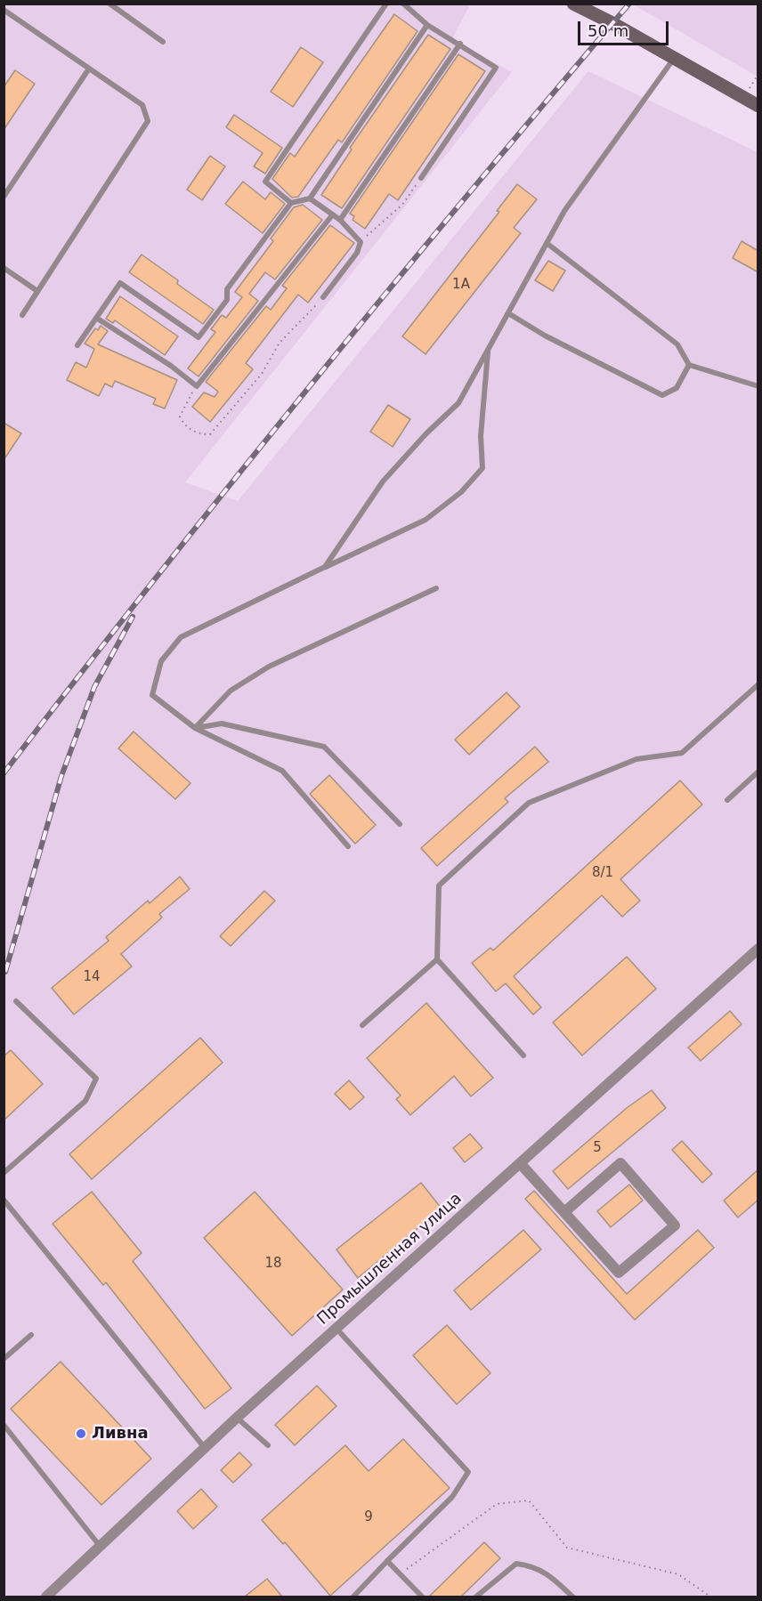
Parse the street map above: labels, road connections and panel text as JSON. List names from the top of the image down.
{
  "streets": {
    "street": ["Промышленная улица"]
  },
  "places": ["Ливна"],
  "house_numbers": [
    "1А",
    "8/1",
    "14",
    "5",
    "18",
    "9"
  ],
  "scale_bar": "50 m"
}
